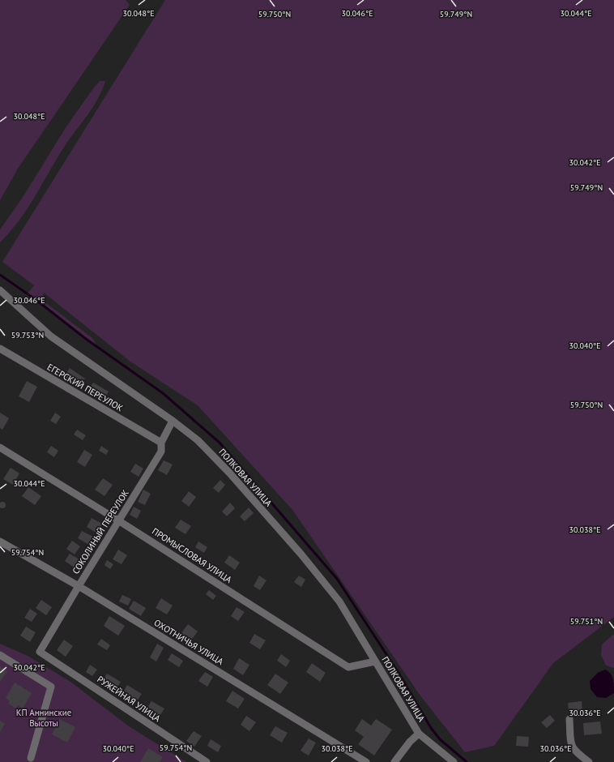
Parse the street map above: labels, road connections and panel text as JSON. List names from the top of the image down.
{
  "streets": {
    "street": [
      "ЕГЕРСКИЙ ПЕРЕУЛОК",
      "ПОЛКОВАЯ УЛИЦА",
      "СОКОЛИНЫЙ ПЕРЕУЛОК",
      "ПРОМЫСЛОВАЯ УЛИЦА",
      "ОХОТНИЧЬЯ УЛИЦА",
      "РУЖЕЙНАЯ УЛИЦА"
    ]
  },
  "crossings": [
    ["ЕГЕРСКИЙ ПЕРЕУЛОК", "СОКОЛИНЫЙ ПЕРЕУЛОК"],
    ["ПОЛКОВАЯ УЛИЦА", "СОКОЛИНЫЙ ПЕРЕУЛОК"],
    ["ПОЛКОВАЯ УЛИЦА", "ПРОМЫСЛОВАЯ УЛИЦА"],
    ["СОКОЛИНЫЙ ПЕРЕУЛОК", "ПРОМЫСЛОВАЯ УЛИЦА"],
    ["СОКОЛИНЫЙ ПЕРЕУЛОК", "ОХОТНИЧЬЯ УЛИЦА"],
    ["СОКОЛИНЫЙ ПЕРЕУЛОК", "РУЖЕЙНАЯ УЛИЦА"]
  ],
  "parks": ["КП Аннинские Высоты"],
  "coordinates": [
    "30.048°E",
    "30.046°E",
    "30.044°E",
    "59.750°N",
    "59.749°N",
    "30.042°E",
    "59.753°N",
    "30.040°E",
    "30.038°E",
    "59.754°N",
    "59.751°N",
    "30.036°E"
  ]
}
